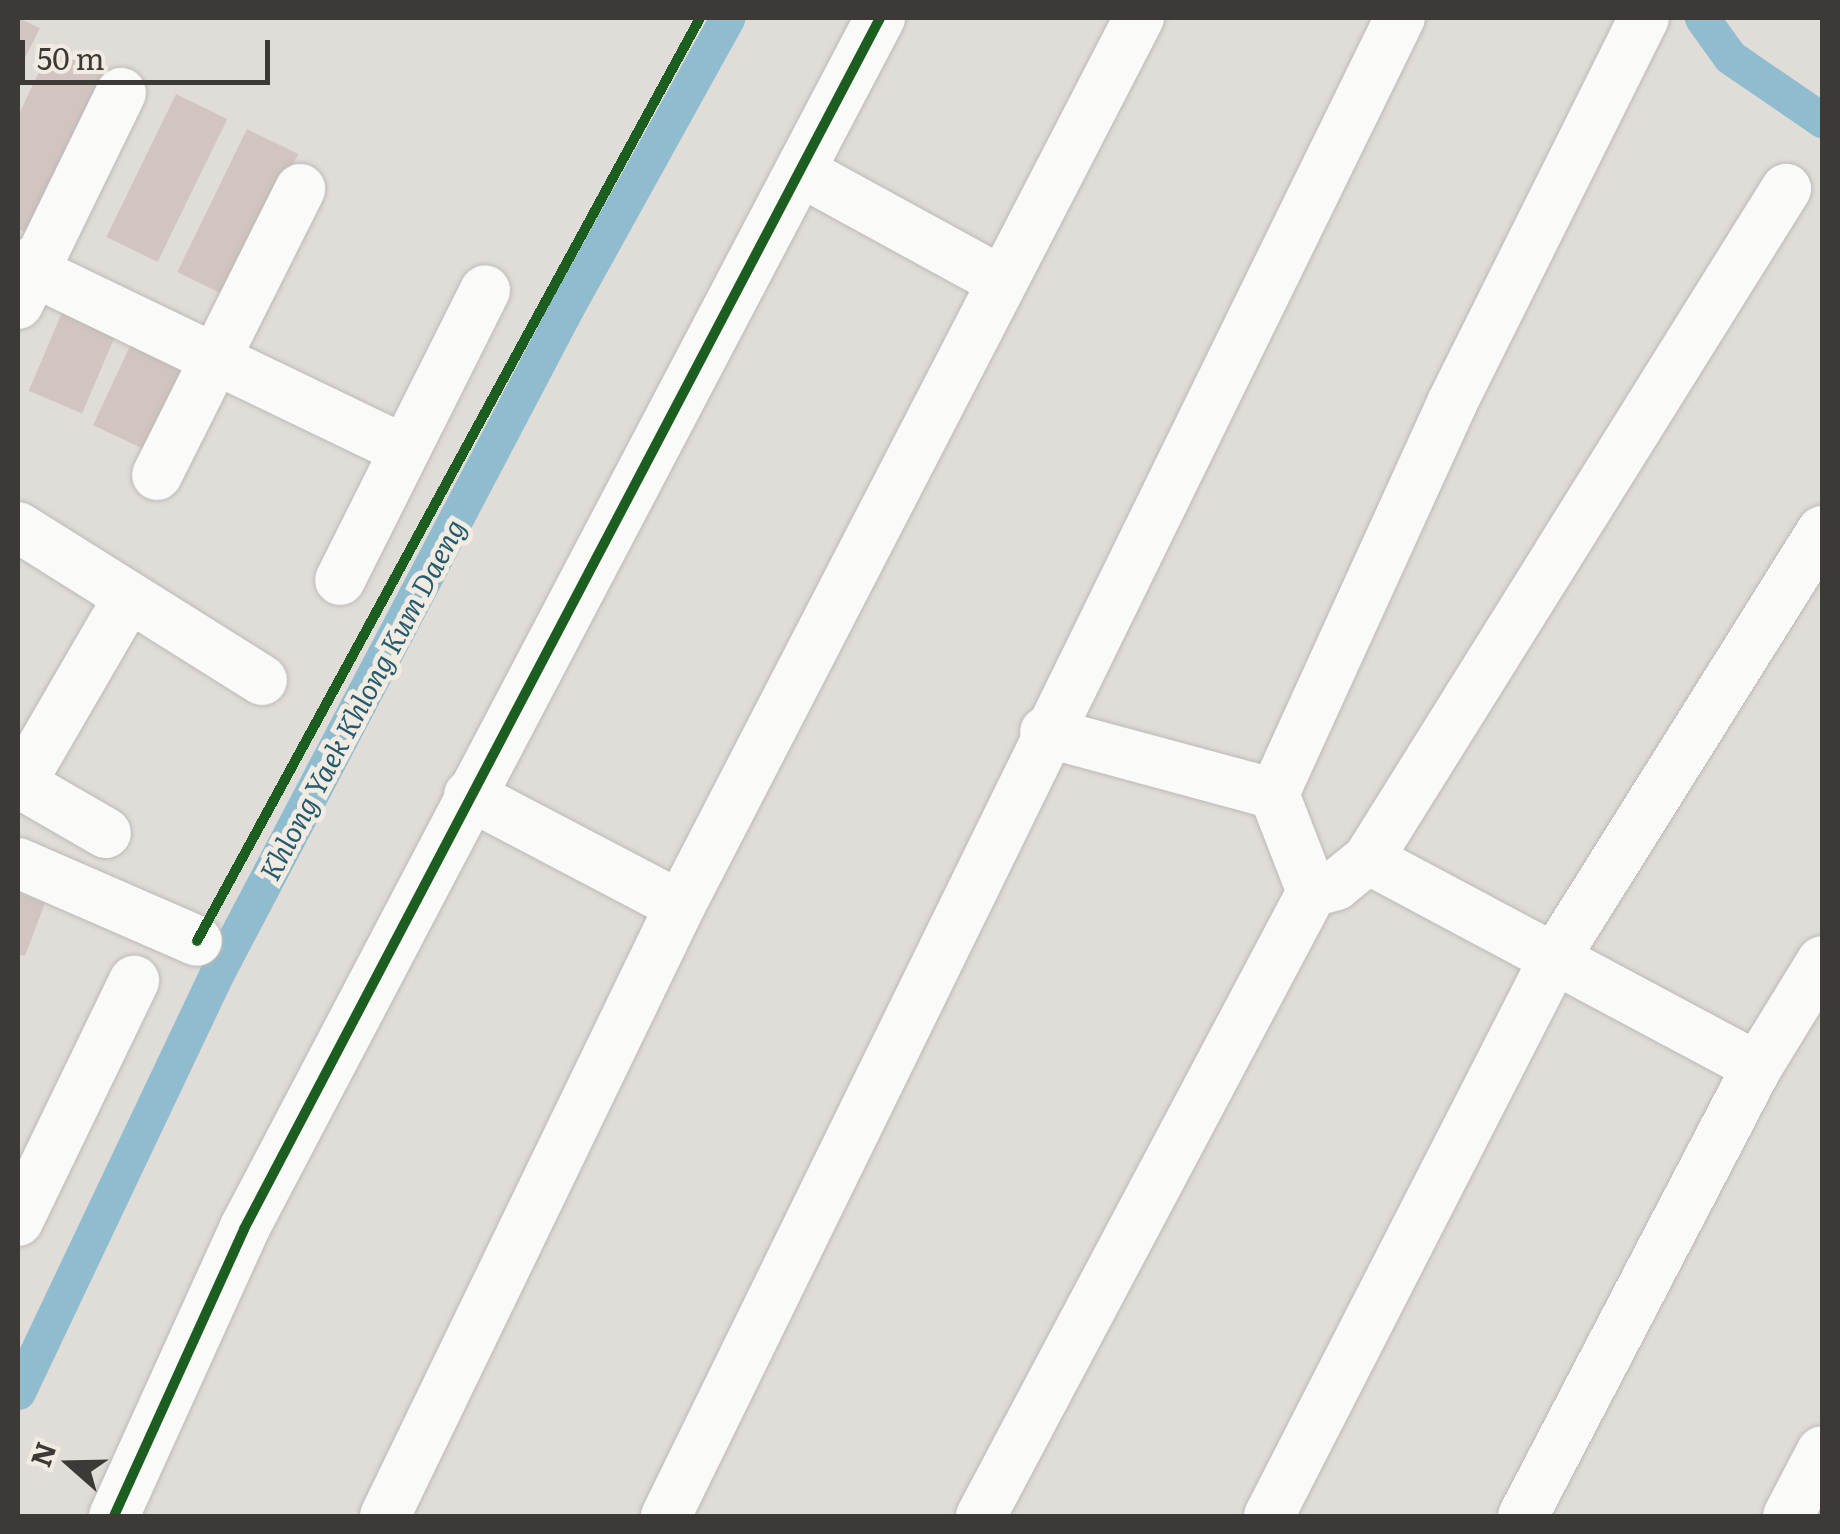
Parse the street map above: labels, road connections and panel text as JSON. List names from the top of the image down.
{
  "water": ["Khlong Yaek Khlong Kum Daeng"],
  "scale_bar": "50 m",
  "north": "left"
}
